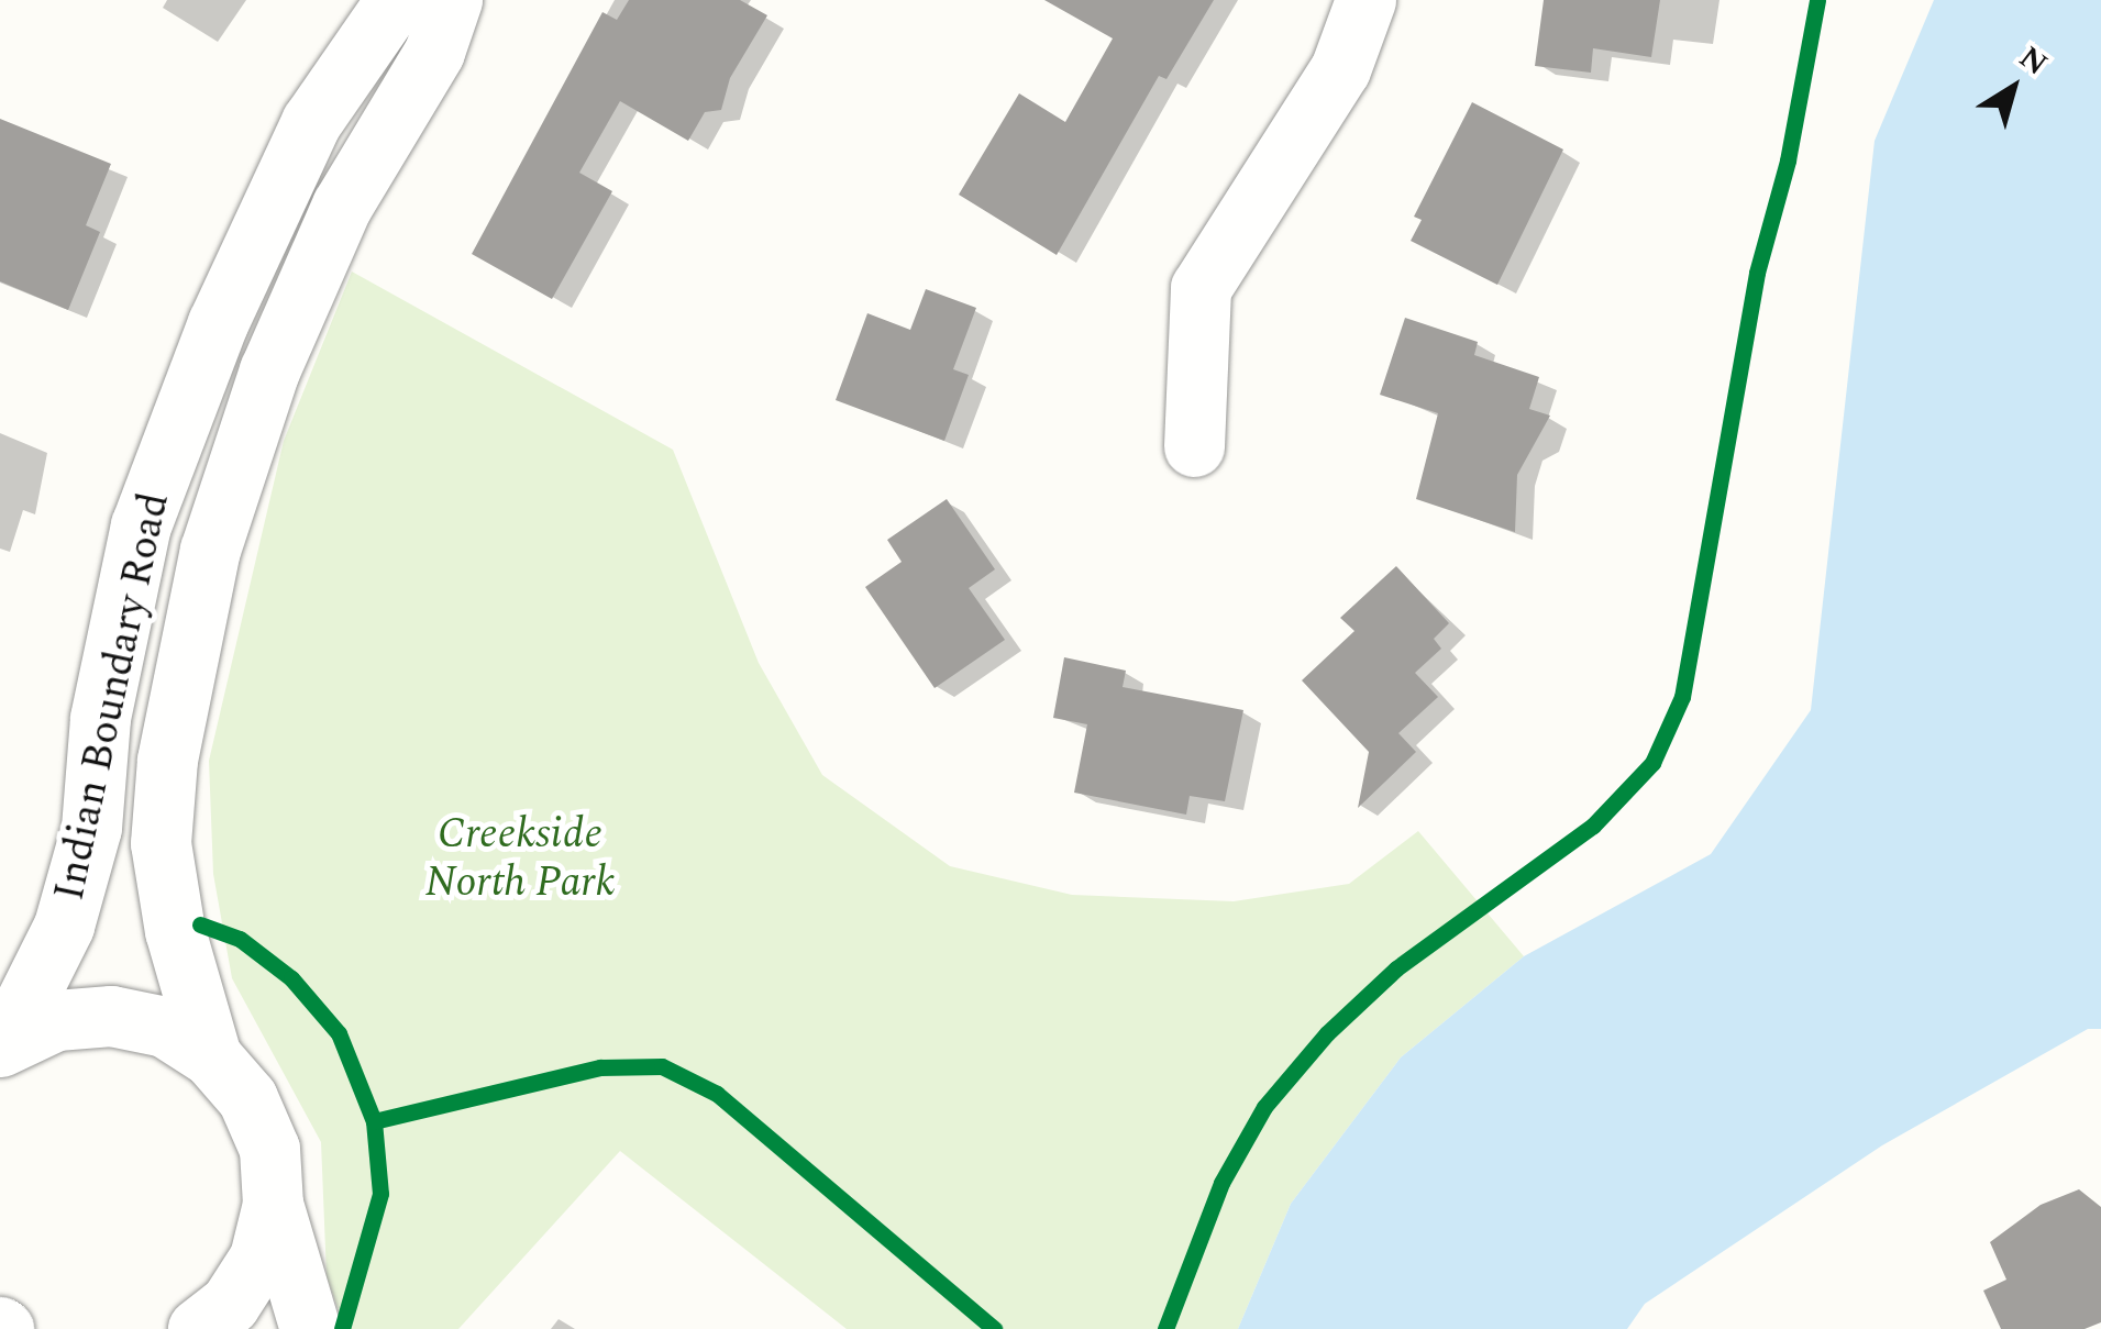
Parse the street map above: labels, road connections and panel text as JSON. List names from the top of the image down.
{
  "streets": {
    "street": ["Indian Boundary Road"]
  },
  "parks": ["Creekside North Park"],
  "north": "top right"
}
